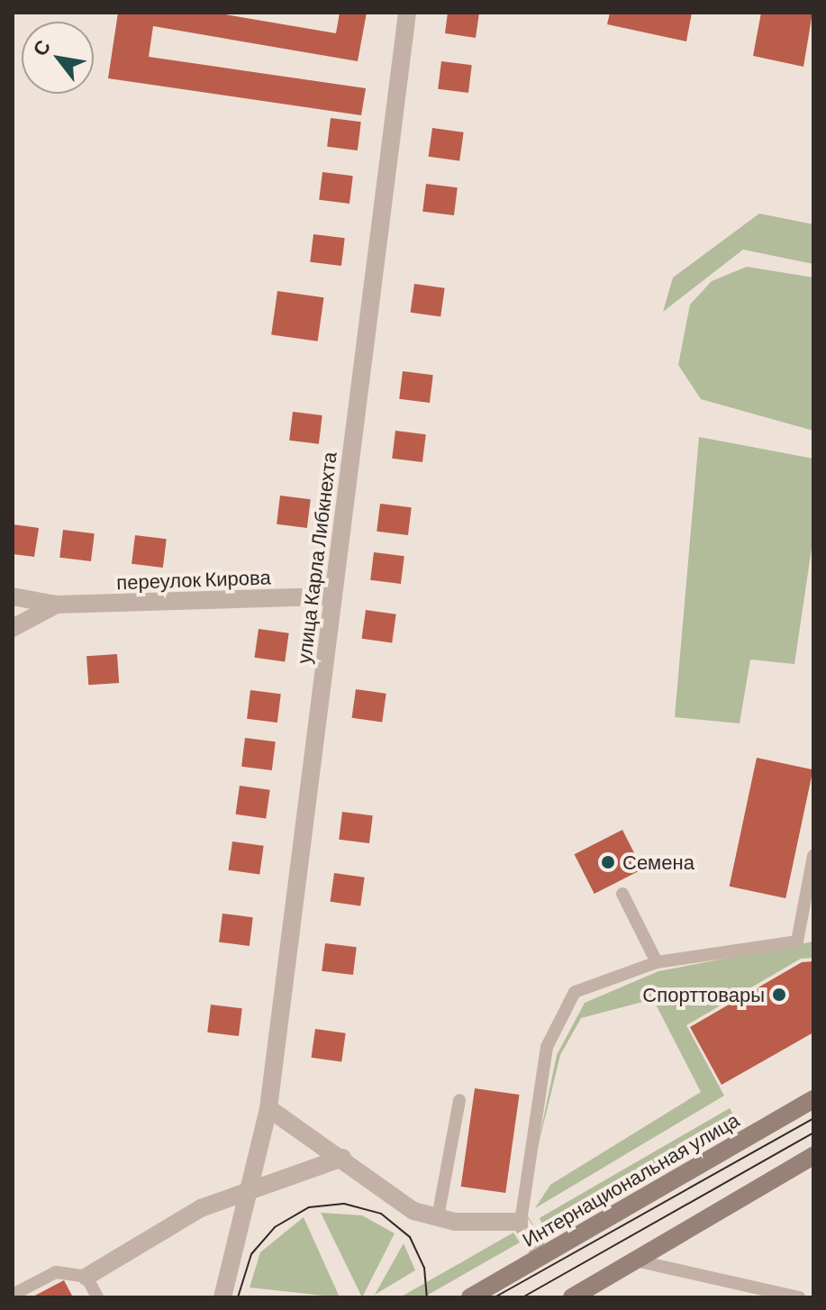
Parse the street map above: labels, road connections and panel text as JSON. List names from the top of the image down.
{
  "streets": {
    "main road": ["Интернациональная улица"],
    "street": ["улица Карла Либкнехта", "переулок Кирова"]
  },
  "crossings": [
    ["улица Карла Либкнехта", "переулок Кирова"]
  ],
  "places": ["Семена", "Спорттовары"],
  "north": "top left"
}
